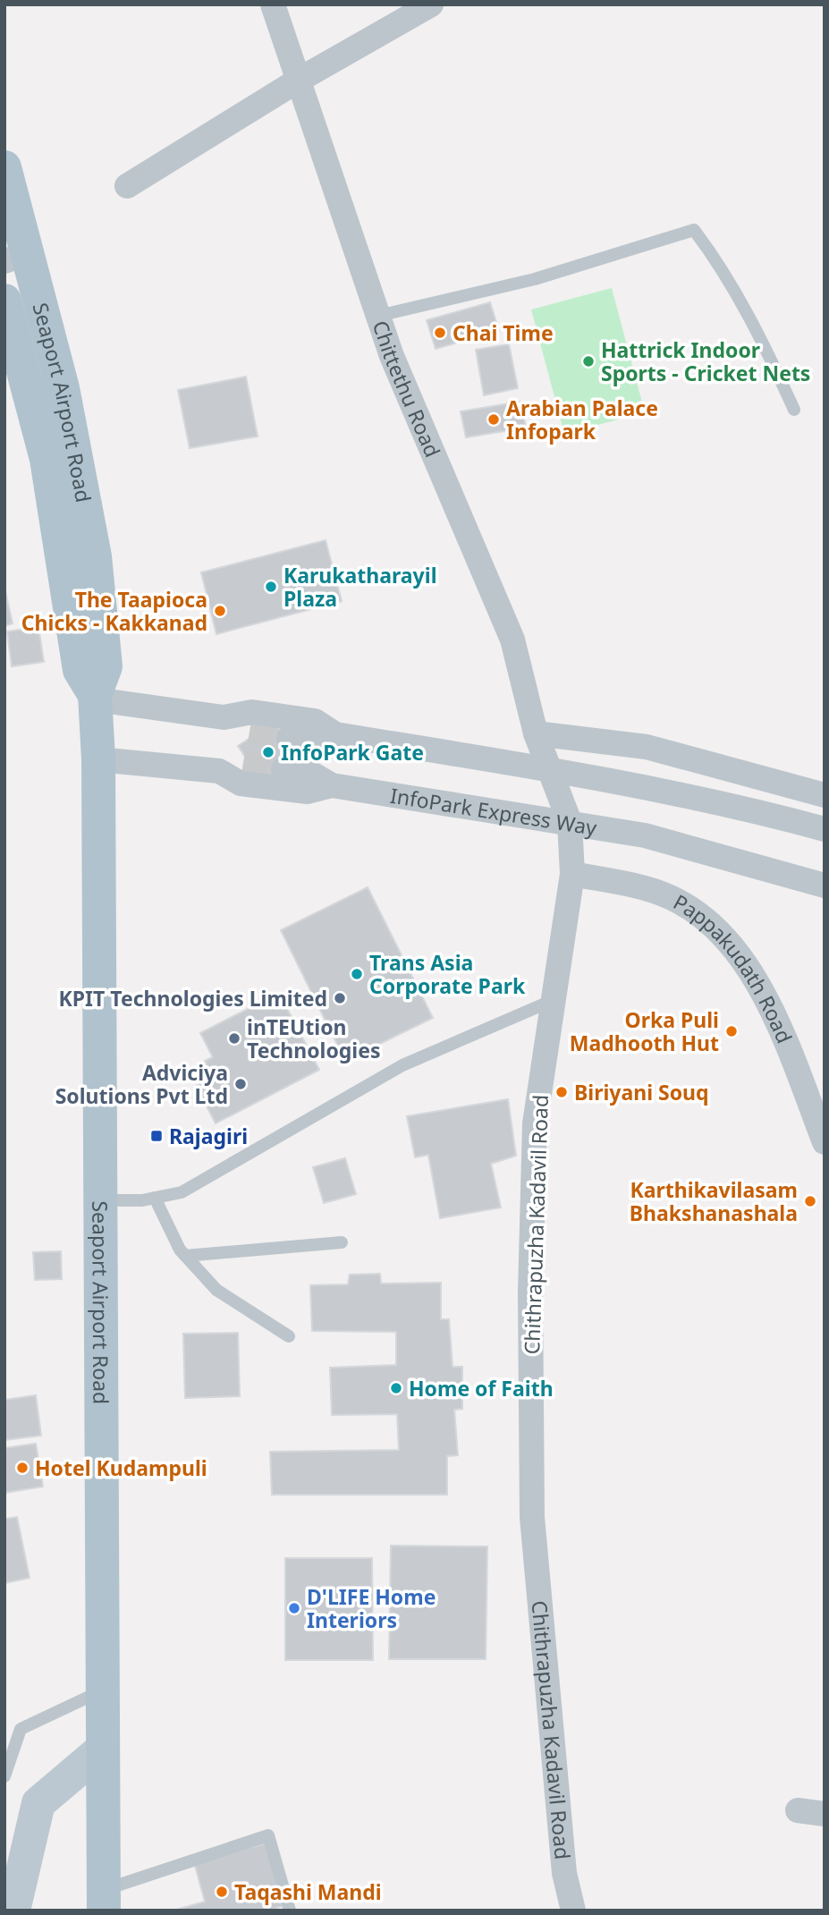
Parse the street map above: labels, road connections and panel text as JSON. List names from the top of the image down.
{
  "streets": {
    "main road": ["Seaport Airport Road"],
    "street": [
      "Chittethu Road",
      "InfoPark Express Way",
      "Pappakudath Road",
      "Chithrapuzha Kadavil Road"
    ]
  },
  "crossings": [
    ["Chittethu Road", "Chithrapuzha Kadavil Road"],
    ["Seaport Airport Road", "InfoPark Express Way"],
    ["InfoPark Express Way", "Chithrapuzha Kadavil Road"],
    ["Pappakudath Road", "Chithrapuzha Kadavil Road"]
  ],
  "places": {
    "other": [
      "Chai Time",
      "Hattrick Indoor Sports - Cricket Nets",
      "Arabian Palace Infopark",
      "Karukatharayil Plaza",
      "The Taapioca Chicks - Kakkanad",
      "InfoPark Gate",
      "Trans Asia Corporate Park",
      "KPIT Technologies Limited",
      "Orka Puli Madhooth Hut",
      "inTEUtion Technologies",
      "Adviciya Solutions Pvt Ltd",
      "Biriyani Souq",
      "Karthikavilasam Bhakshanashala",
      "Home of Faith",
      "Hotel Kudampuli",
      "D'LIFE Home Interiors",
      "Taqashi Mandi"
    ],
    "transit": ["Rajagiri"]
  }
}
